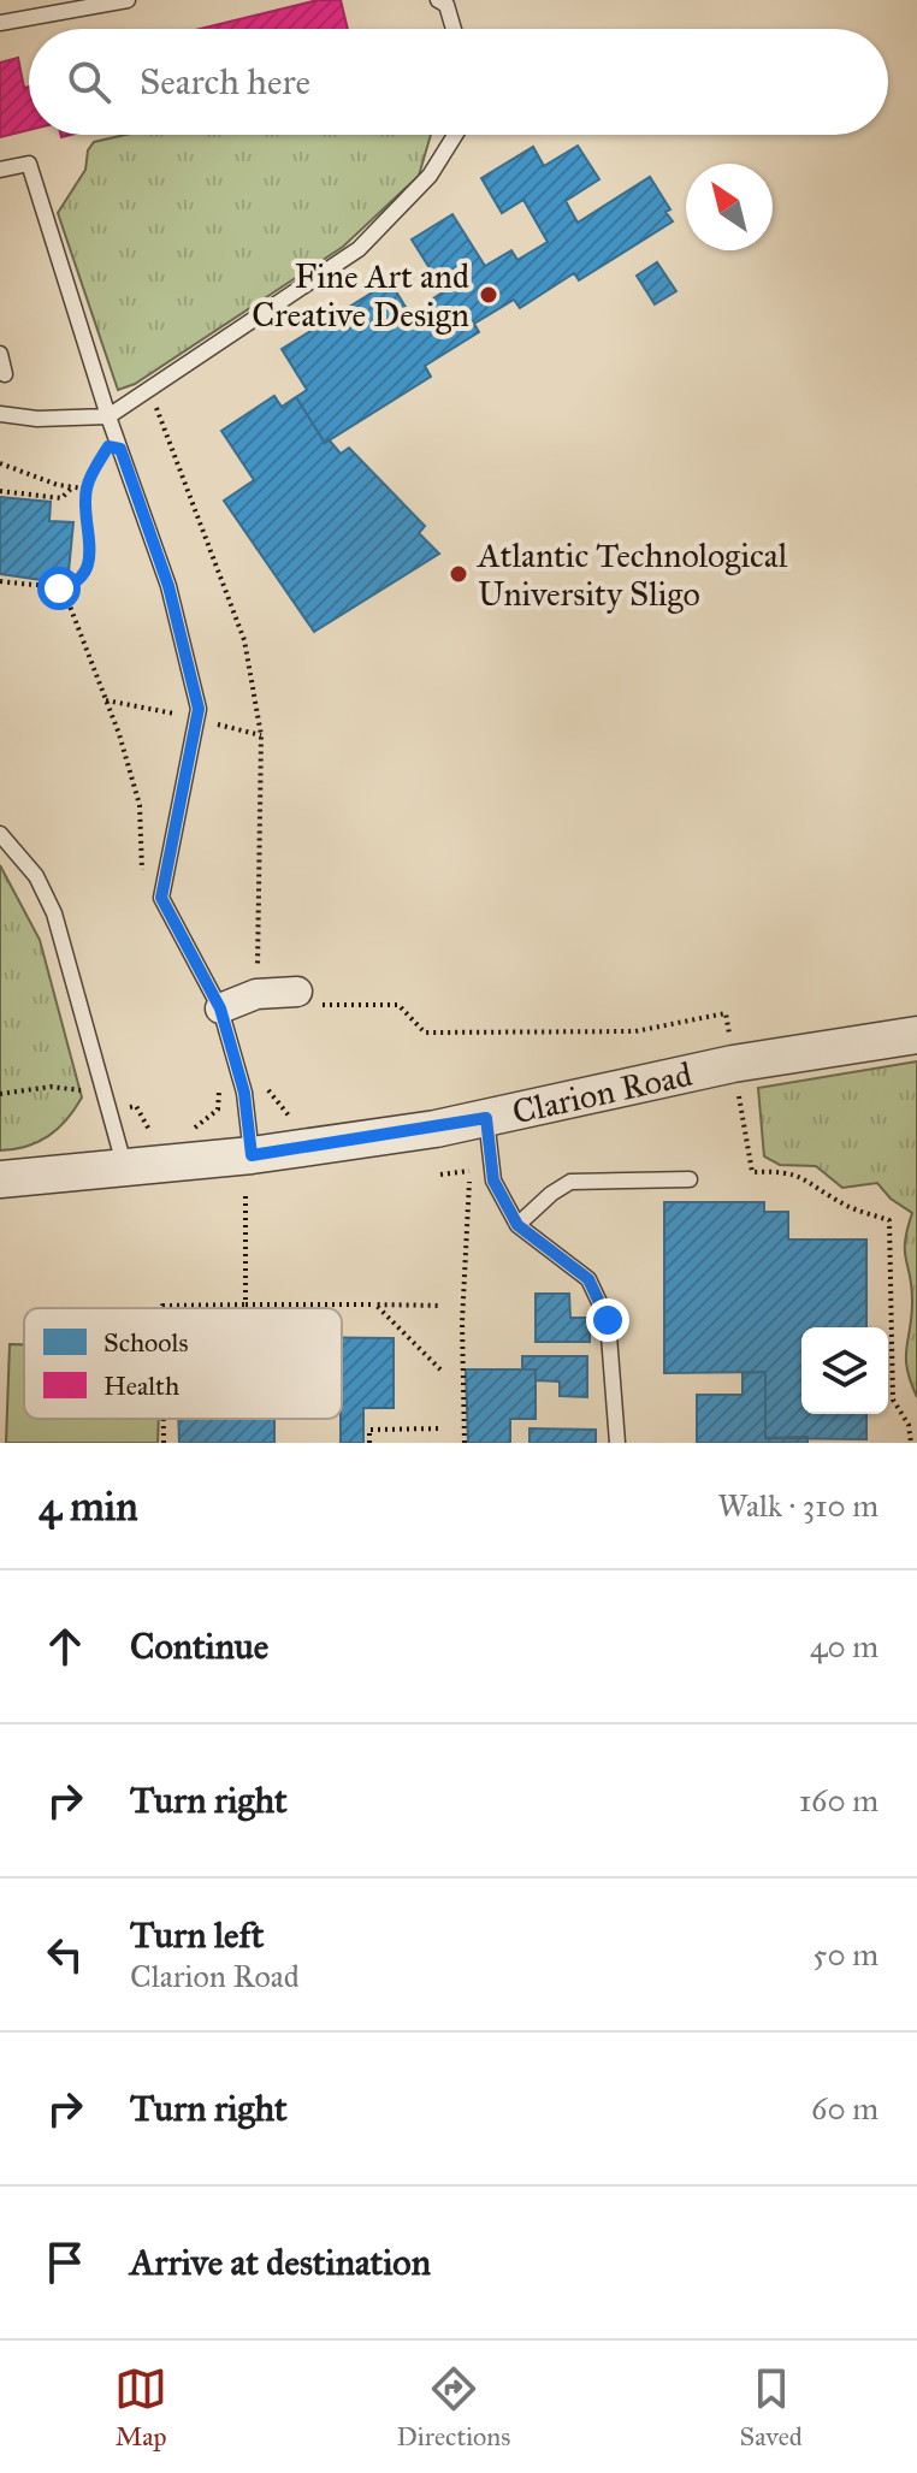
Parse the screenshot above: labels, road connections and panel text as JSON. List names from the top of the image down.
{
  "streets": {
    "street": ["Clarion Road"]
  },
  "places": ["Fine Art and Creative Design", "Atlantic Technological University Sligo"],
  "legend": ["Schools", "Health"],
  "north": "top left",
  "page": {
    "search": "Search here",
    "heading": ["4 min", "Walk · 310 m"],
    "list": [
      ["Continue", "40 m"],
      ["Turn right", "160 m"],
      ["Turn left", "Clarion Road", "50 m"],
      ["Turn right", "60 m"],
      "Arrive at destination"
    ],
    "nav": ["Map", "Directions", "Saved"]
  }
}
